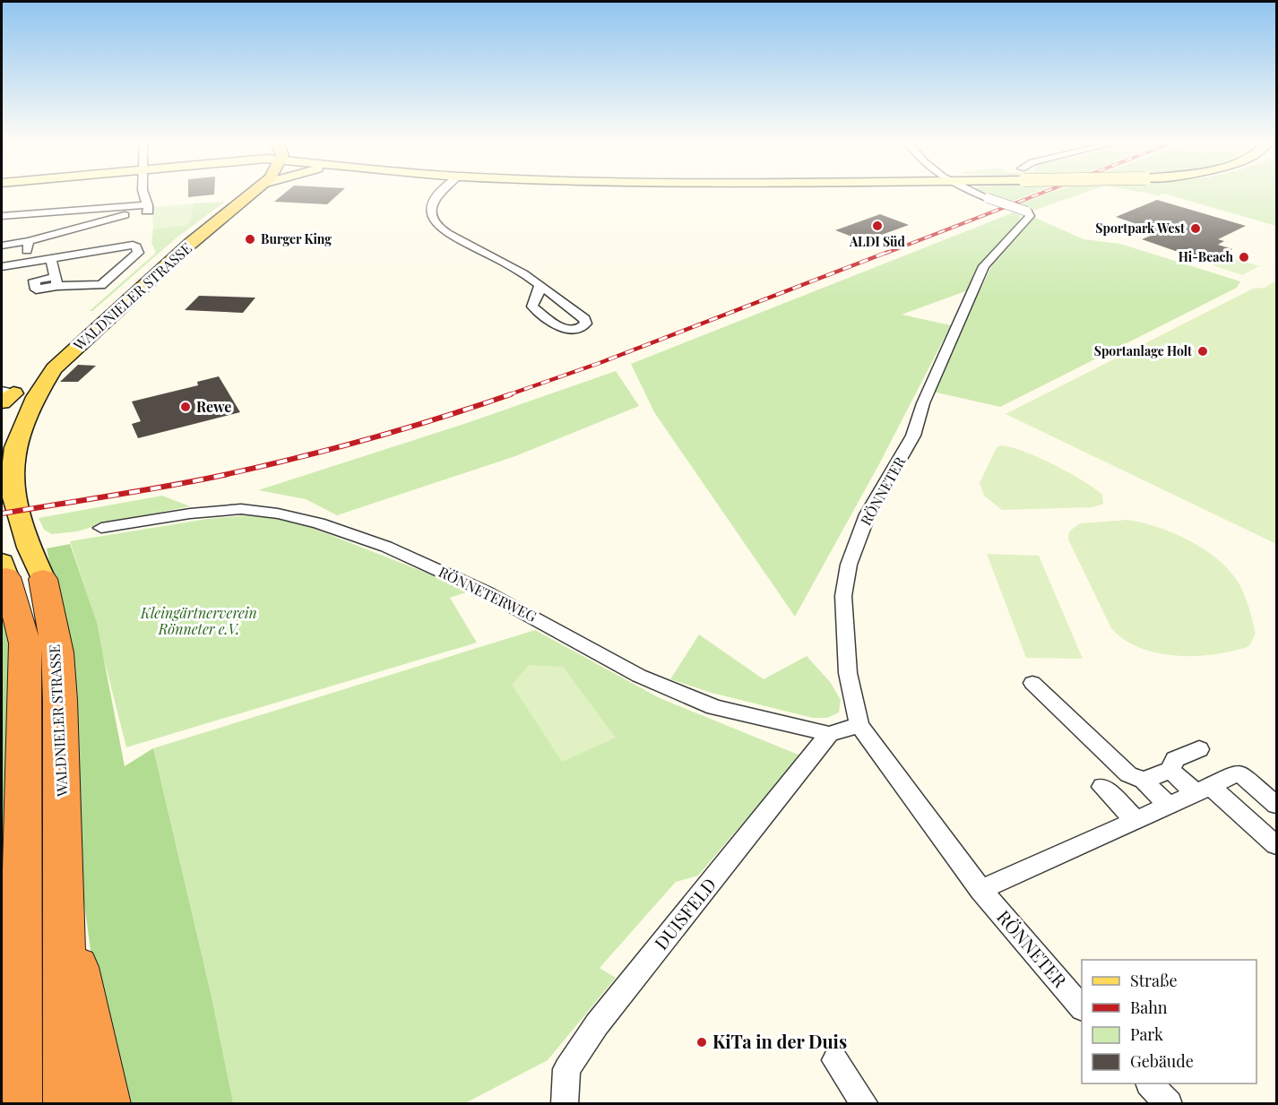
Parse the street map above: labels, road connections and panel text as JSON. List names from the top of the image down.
{
  "streets": {
    "highway": ["WALDNIELER STRASSE"],
    "street": ["RÖNNETER", "RÖNNETERWEG", "DUISFELD"]
  },
  "crossings": [
    ["RÖNNETER", "RÖNNETERWEG"],
    ["RÖNNETERWEG", "DUISFELD"]
  ],
  "parks": ["Kleingärtnerverein Rönneter e.V."],
  "places": [
    "ALDI Süd",
    "Sportpark West",
    "Burger King",
    "Hi-Beach",
    "Sportanlage Holt",
    "Rewe",
    "KiTa in der Duis"
  ],
  "legend": [
    "Straße",
    "Bahn",
    "Park",
    "Gebäude"
  ]
}
